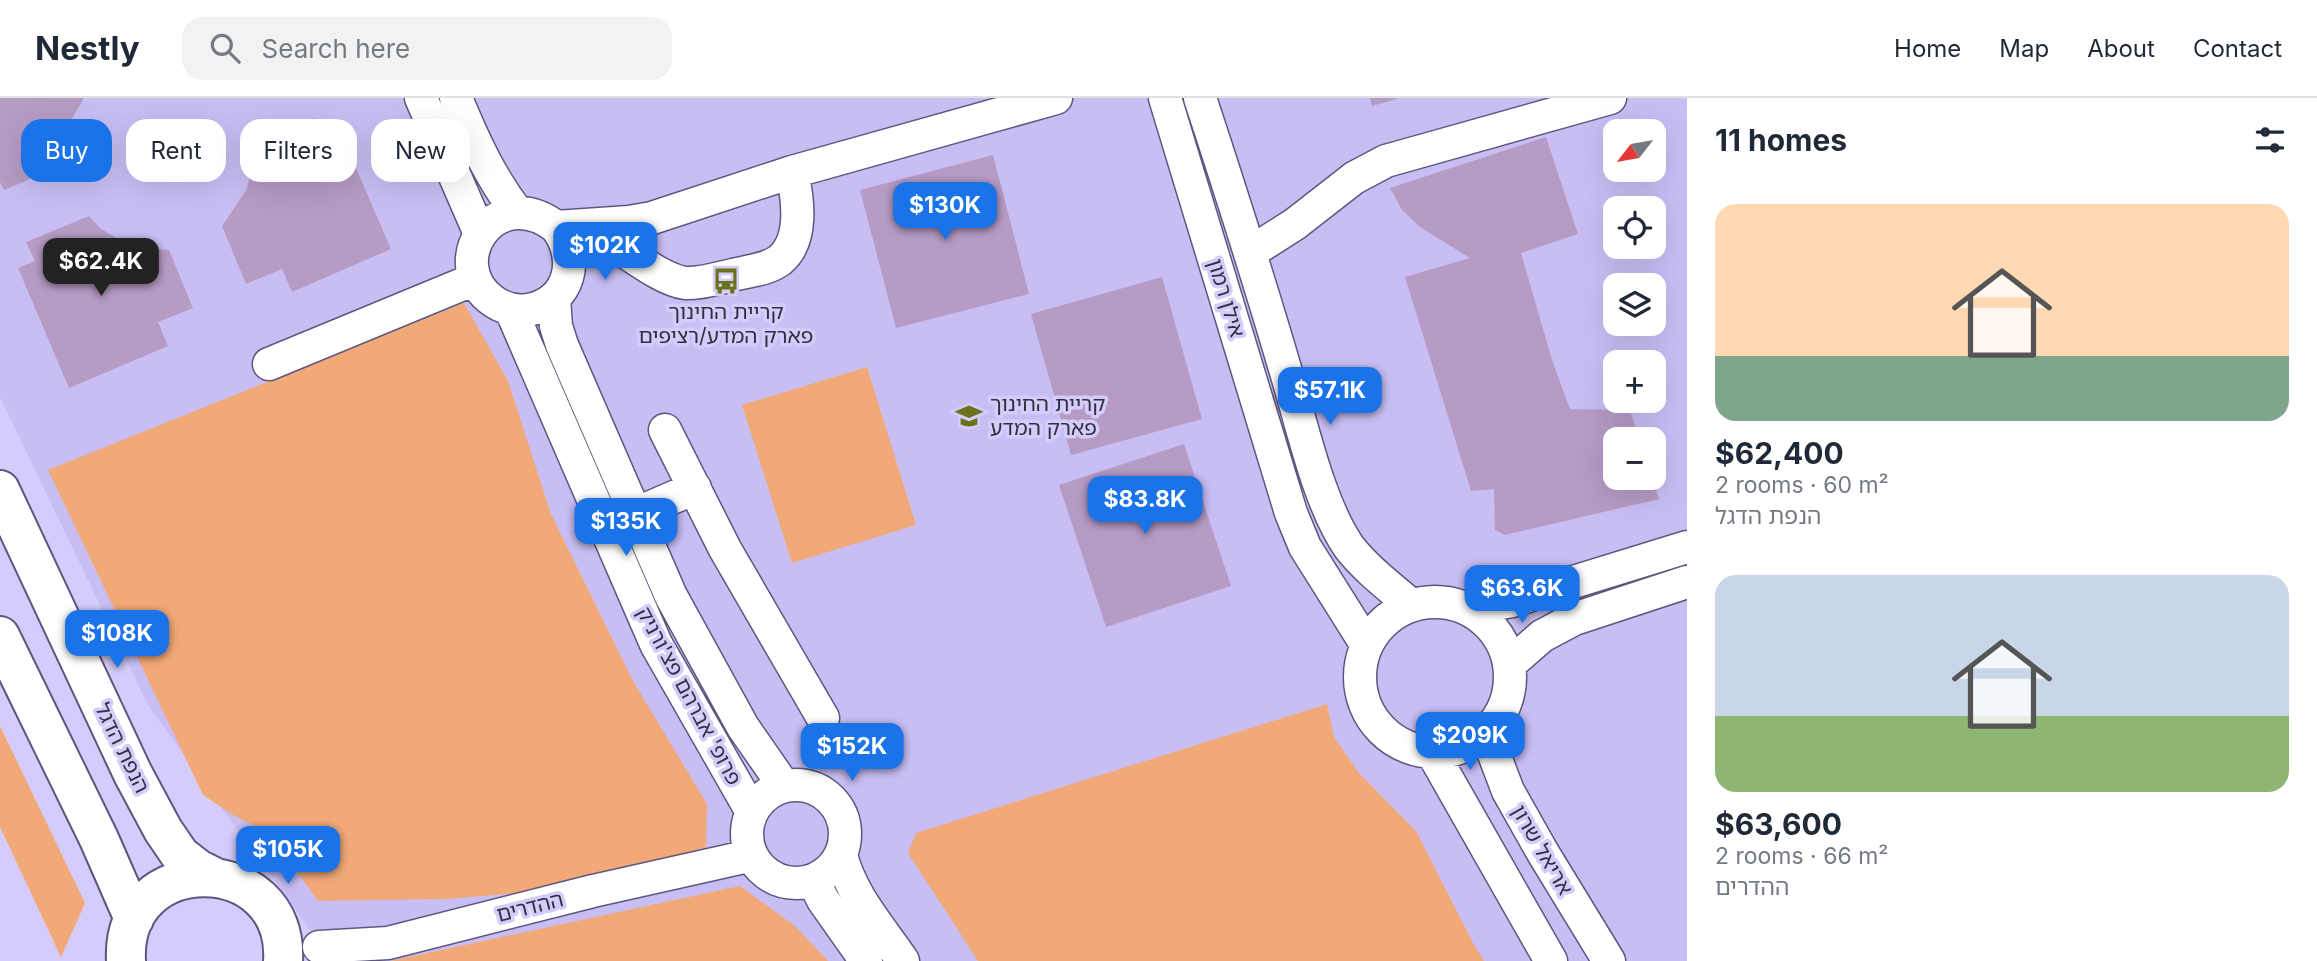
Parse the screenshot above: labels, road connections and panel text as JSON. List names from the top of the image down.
{
  "streets": {
    "main road": ["הנפת הדגל"],
    "street": [
      "אילן רמון",
      "פרופ' אברהם פצ'ורניק",
      "אריאל שרון",
      "ההדרים"
    ]
  },
  "crossings": [
    ["אילן רמון", "אריאל שרון"]
  ],
  "places": {
    "bus stop": ["קריית החינוך פארק המדע/רציפים"],
    "school or university": ["קריית החינוך פארק המדע"]
  },
  "north": "bottom left",
  "page": {
    "header": "Nestly",
    "search": "Search here",
    "nav": [
      "Home",
      "Map",
      "About",
      "Contact"
    ],
    "heading": "11 homes",
    "map_buttons": ["+", "−"],
    "chip": [
      "Buy",
      "Rent",
      "Filters",
      "New"
    ],
    "price": [
      "$130K",
      "$102K",
      "$62.4K",
      "$57.1K",
      "$83.8K",
      "$135K",
      "$63.6K",
      "$108K",
      "$209K",
      "$152K",
      "$105K"
    ],
    "list": [
      {
        "name": "$62,400",
        "note": "2 rooms · 60 m² · הנפת הדגל"
      },
      {
        "name": "$63,600",
        "note": "2 rooms · 66 m² · ההדרים"
      }
    ]
  }
}
